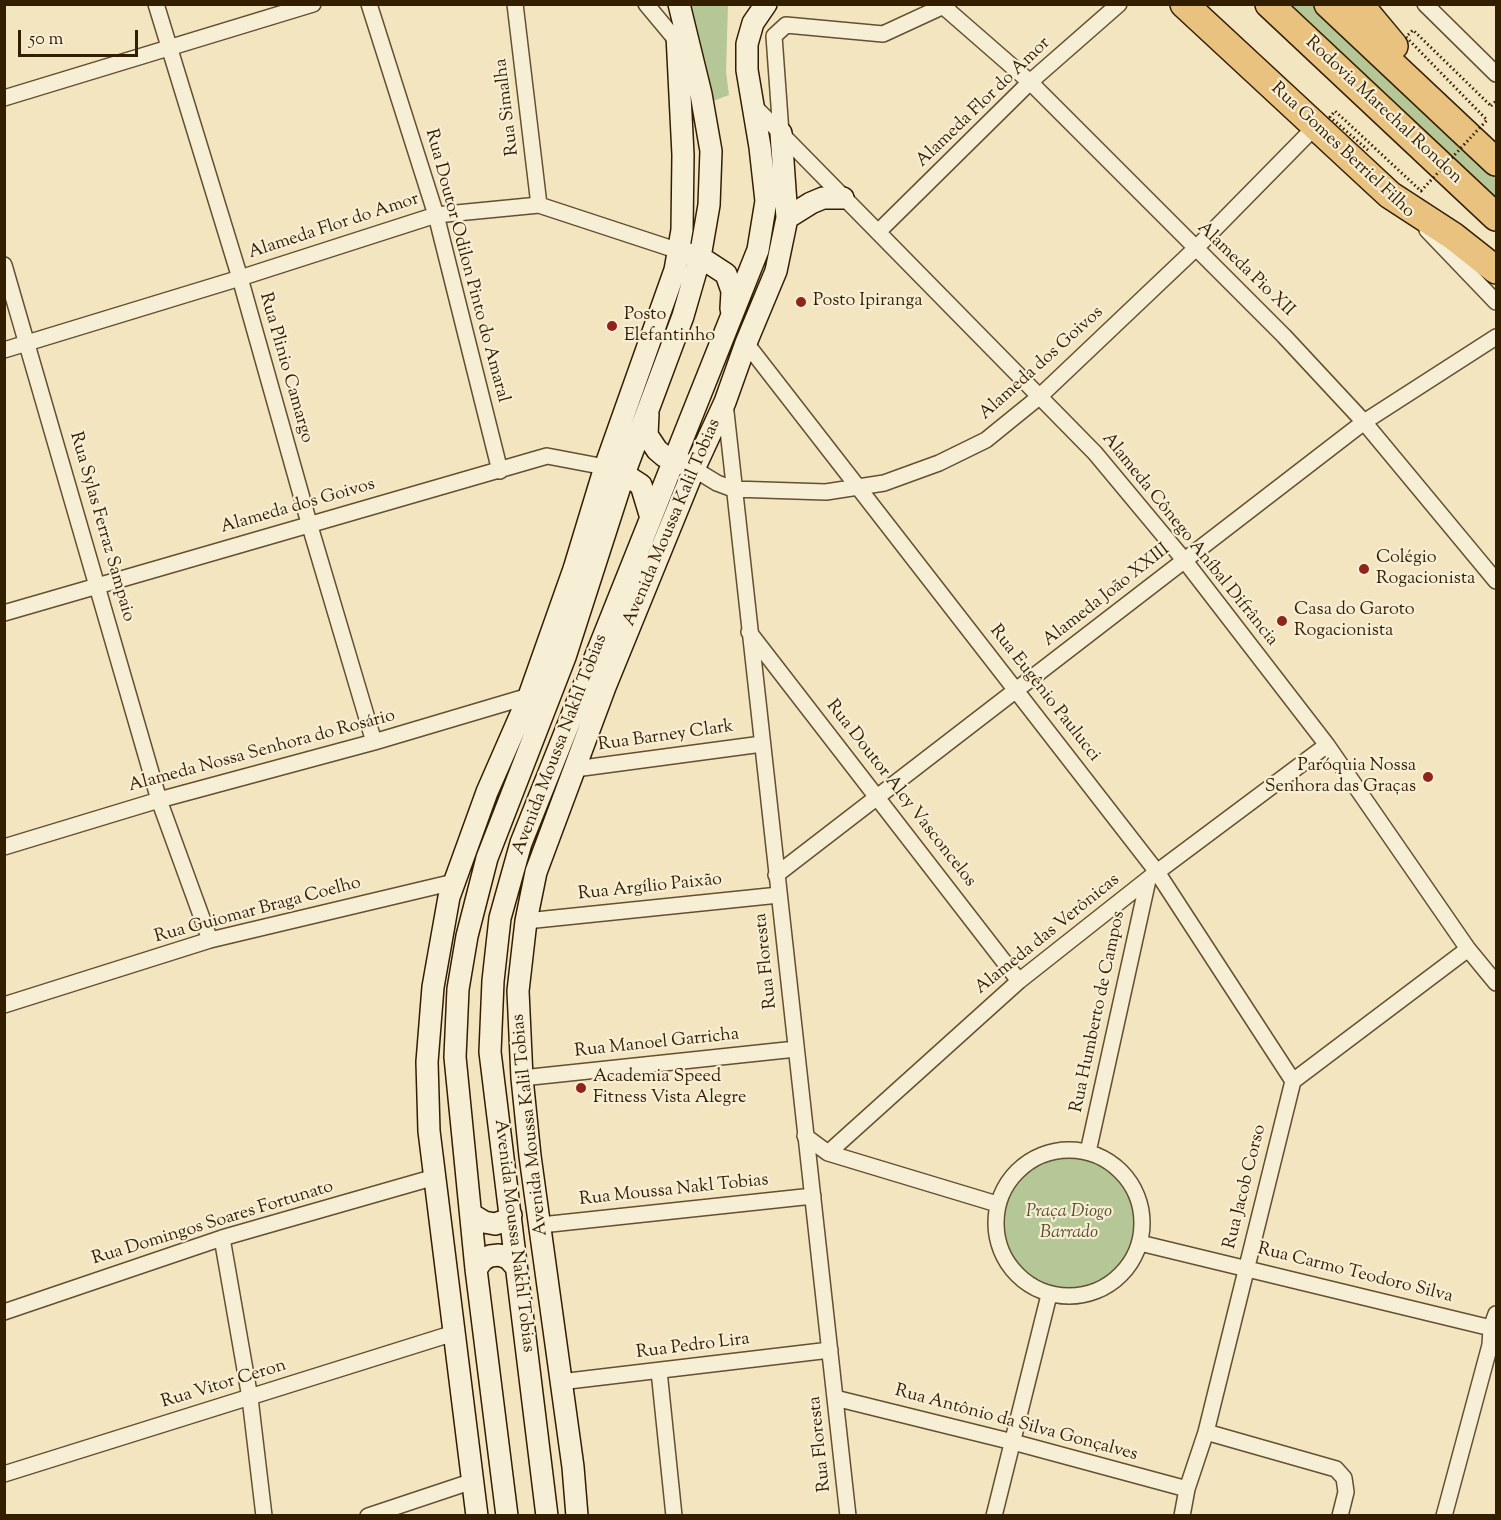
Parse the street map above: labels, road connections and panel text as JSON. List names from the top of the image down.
{
  "streets": {
    "highway": ["Rodovia Marechal Rondon", "Rua Gomes Berriel Filho"],
    "main road": ["Avenida Moussa Kalil Tobias", "Avenida Moussa Nakhl Tobias"],
    "street": [
      "Alameda Flor do Amor",
      "Rua Simalha",
      "Rua Doutor Odilon Pinto do Amaral",
      "Alameda Pio XII",
      "Alameda dos Goivos",
      "Rua Plinio Camargo",
      "Rua Sylas Ferraz Sampaio",
      "Alameda Cônego Aníbal Difrância",
      "Alameda João XXIII",
      "Rua Eugênio Paulucci",
      "Rua Barney Clark",
      "Alameda Nossa Senhora do Rosário",
      "Rua Doutor Alcy Vasconcelos",
      "Rua Argílio Paixão",
      "Rua Guiomar Braga Coelho",
      "Alameda das Verônicas",
      "Rua Floresta",
      "Rua Humberto de Campos",
      "Rua Manoel Garricha",
      "Rua Jacob Corso",
      "Rua Moussa Nakl Tobias",
      "Rua Domingos Soares Fortunato",
      "Rua Carmo Teodoro Silva",
      "Rua Pedro Lira",
      "Rua Vitor Ceron",
      "Rua Antônio da Silva Gonçalves"
    ]
  },
  "crossings": [
    ["Alameda Flor do Amor", "Rua Simalha"],
    ["Alameda Flor do Amor", "Rua Doutor Odilon Pinto do Amaral"],
    ["Alameda Flor do Amor", "Alameda Pio XII"],
    ["Alameda Flor do Amor", "Rua Plinio Camargo"],
    ["Alameda Flor do Amor", "Rua Sylas Ferraz Sampaio"],
    ["Alameda Flor do Amor", "Alameda Cônego Aníbal Difrância"],
    ["Rua Gomes Berriel Filho", "Alameda dos Goivos"],
    ["Rua Doutor Odilon Pinto do Amaral", "Alameda dos Goivos"],
    ["Alameda Pio XII", "Alameda dos Goivos"],
    ["Alameda Pio XII", "Alameda João XXIII"],
    ["Alameda dos Goivos", "Rua Plinio Camargo"],
    ["Alameda dos Goivos", "Avenida Moussa Kalil Tobias"],
    ["Alameda dos Goivos", "Rua Sylas Ferraz Sampaio"],
    ["Alameda dos Goivos", "Alameda Cônego Aníbal Difrância"],
    ["Alameda dos Goivos", "Rua Eugênio Paulucci"],
    ["Alameda dos Goivos", "Avenida Moussa Nakhl Tobias"],
    ["Alameda dos Goivos", "Rua Floresta"],
    ["Rua Plinio Camargo", "Alameda Nossa Senhora do Rosário"],
    ["Avenida Moussa Kalil Tobias", "Alameda Cônego Aníbal Difrância"],
    ["Avenida Moussa Kalil Tobias", "Rua Eugênio Paulucci"],
    ["Avenida Moussa Kalil Tobias", "Rua Barney Clark"],
    ["Avenida Moussa Kalil Tobias", "Rua Argílio Paixão"],
    ["Avenida Moussa Kalil Tobias", "Rua Floresta"],
    ["Avenida Moussa Kalil Tobias", "Rua Manoel Garricha"],
    ["Avenida Moussa Kalil Tobias", "Rua Moussa Nakl Tobias"],
    ["Avenida Moussa Kalil Tobias", "Rua Pedro Lira"],
    ["Rua Sylas Ferraz Sampaio", "Alameda Nossa Senhora do Rosário"],
    ["Rua Sylas Ferraz Sampaio", "Rua Guiomar Braga Coelho"],
    ["Alameda Cônego Aníbal Difrância", "Alameda João XXIII"],
    ["Alameda Cônego Aníbal Difrância", "Avenida Moussa Nakhl Tobias"],
    ["Alameda Cônego Aníbal Difrância", "Alameda das Verônicas"],
    ["Alameda João XXIII", "Rua Eugênio Paulucci"],
    ["Alameda João XXIII", "Rua Doutor Alcy Vasconcelos"],
    ["Alameda João XXIII", "Rua Floresta"],
    ["Rua Eugênio Paulucci", "Alameda das Verônicas"],
    ["Rua Eugênio Paulucci", "Rua Humberto de Campos"],
    ["Rua Eugênio Paulucci", "Rua Jacob Corso"],
    ["Rua Barney Clark", "Rua Floresta"],
    ["Rua Doutor Alcy Vasconcelos", "Alameda das Verônicas"],
    ["Rua Doutor Alcy Vasconcelos", "Rua Floresta"],
    ["Rua Argílio Paixão", "Rua Floresta"],
    ["Alameda das Verônicas", "Rua Humberto de Campos"],
    ["Rua Floresta", "Rua Manoel Garricha"],
    ["Rua Floresta", "Rua Moussa Nakl Tobias"],
    ["Rua Floresta", "Rua Pedro Lira"],
    ["Rua Floresta", "Rua Antônio da Silva Gonçalves"],
    ["Rua Humberto de Campos", "Rua Carmo Teodoro Silva"],
    ["Rua Jacob Corso", "Rua Carmo Teodoro Silva"],
    ["Rua Jacob Corso", "Rua Antônio da Silva Gonçalves"]
  ],
  "parks": ["Praça Diogo Barrado"],
  "places": [
    "Posto Ipiranga",
    "Posto Elefantinho",
    "Colégio Rogacionista",
    "Casa do Garoto Rogacionista",
    "Paróquia Nossa Senhora das Graças",
    "Academia Speed Fitness Vista Alegre"
  ],
  "scale_bar": "50 m"
}
